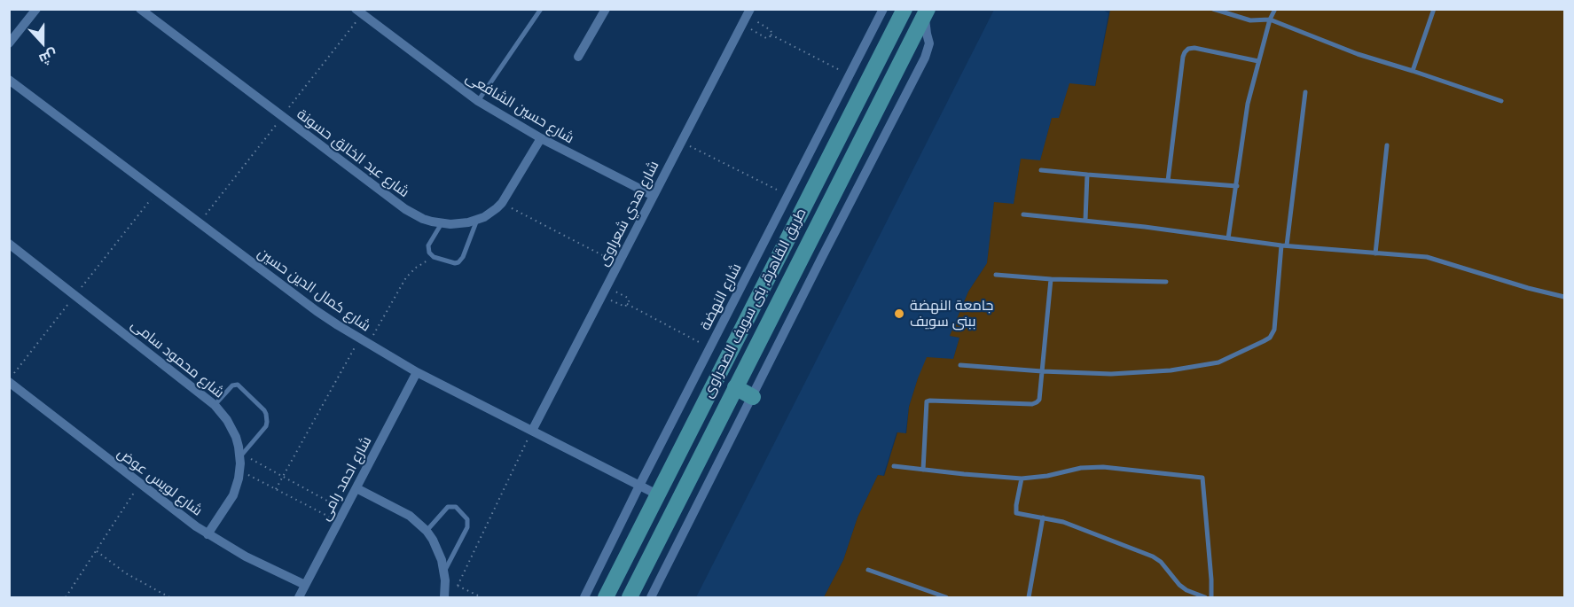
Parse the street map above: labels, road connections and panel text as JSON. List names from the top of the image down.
{
  "streets": {
    "main road": ["طريق القاهرة, بنى سويف الصحراوى"],
    "street": [
      "شارع حسين الشافعى",
      "شارع عبد الخالق حسونة",
      "شارع هدي شعراوى",
      "شارع كمال الدين حسين",
      "شارع النهضة",
      "شارع محمود سامى",
      "شارع احمد رامى",
      "شارع لويس عوض"
    ]
  },
  "crossings": [
    ["شارع حسين الشافعى", "شارع عبد الخالق حسونة"],
    ["شارع حسين الشافعى", "شارع هدي شعراوى"],
    ["شارع هدي شعراوى", "شارع كمال الدين حسين"],
    ["شارع كمال الدين حسين", "شارع النهضة"],
    ["شارع كمال الدين حسين", "طريق القاهرة, بنى سويف الصحراوى"],
    ["شارع كمال الدين حسين", "شارع احمد رامى"],
    ["شارع محمود سامى", "شارع لويس عوض"],
    ["شارع احمد رامى", "شارع لويس عوض"]
  ],
  "places": ["جامعة النهضة ببنى سويف"],
  "north": "bottom"
}
